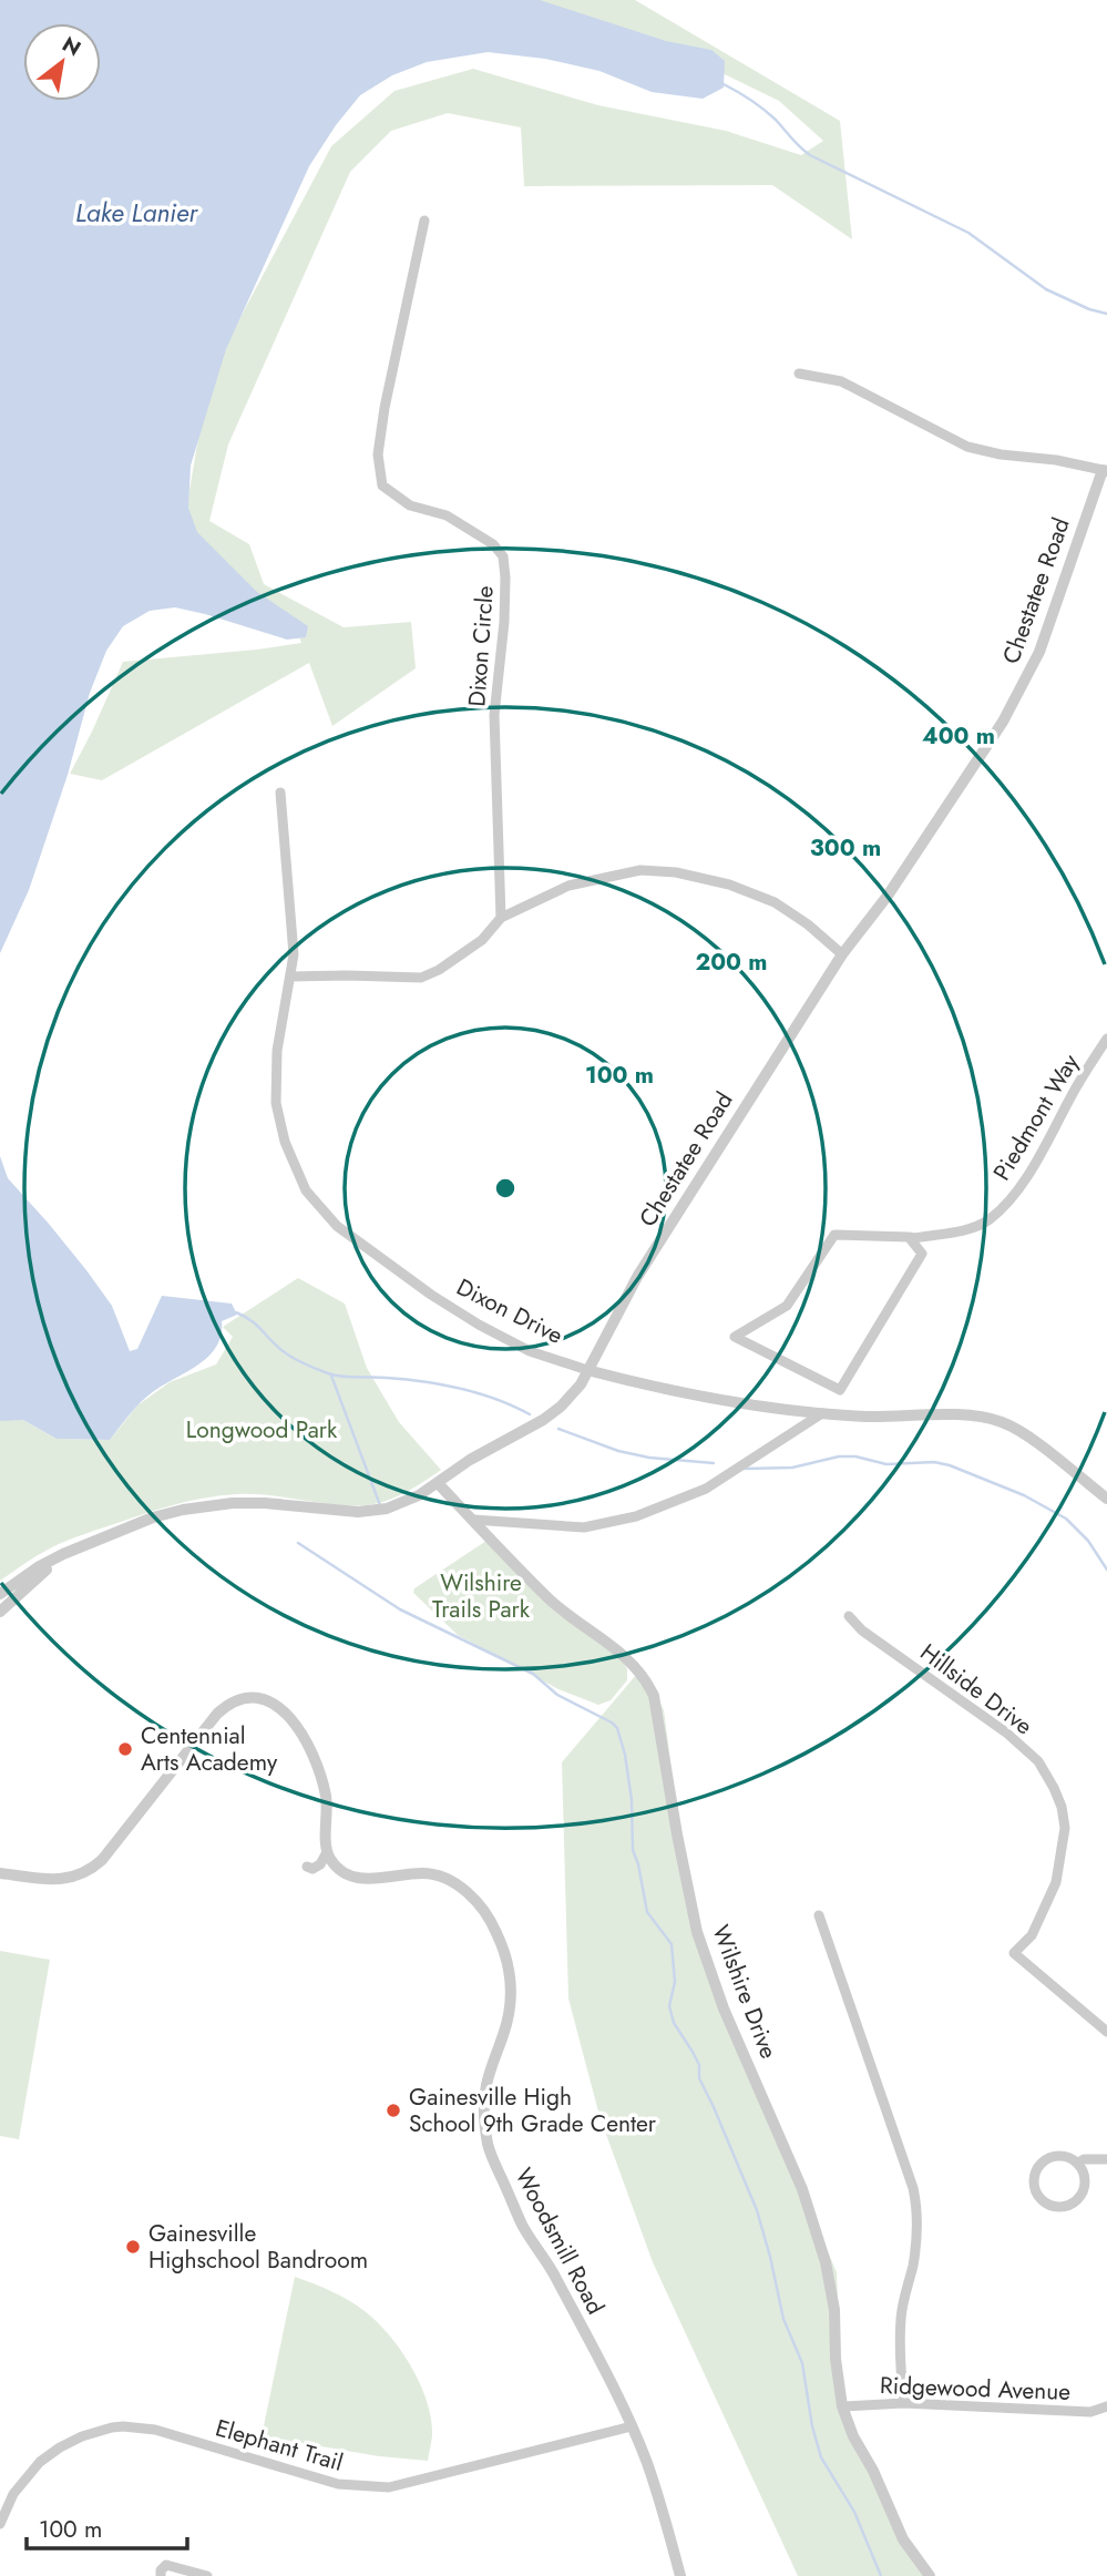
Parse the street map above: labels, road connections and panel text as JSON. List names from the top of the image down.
{
  "streets": {
    "street": [
      "Chestatee Road",
      "Dixon Circle",
      "Piedmont Way",
      "Dixon Drive",
      "Hillside Drive",
      "Wilshire Drive",
      "Woodsmill Road",
      "Ridgewood Avenue",
      "Elephant Trail"
    ]
  },
  "crossings": [
    ["Chestatee Road", "Dixon Drive"],
    ["Chestatee Road", "Wilshire Drive"],
    ["Wilshire Drive", "Ridgewood Avenue"],
    ["Woodsmill Road", "Elephant Trail"]
  ],
  "water": ["Lake Lanier"],
  "parks": ["Longwood Park", "Wilshire Trails Park"],
  "places": ["Centennial Arts Academy", "Gainesville High School 9th Grade Center", "Gainesville Highschool Bandroom"],
  "scale_bar": "100 m",
  "north": "top right",
  "rings": [
    "400 m",
    "300 m",
    "200 m",
    "100 m"
  ]
}
